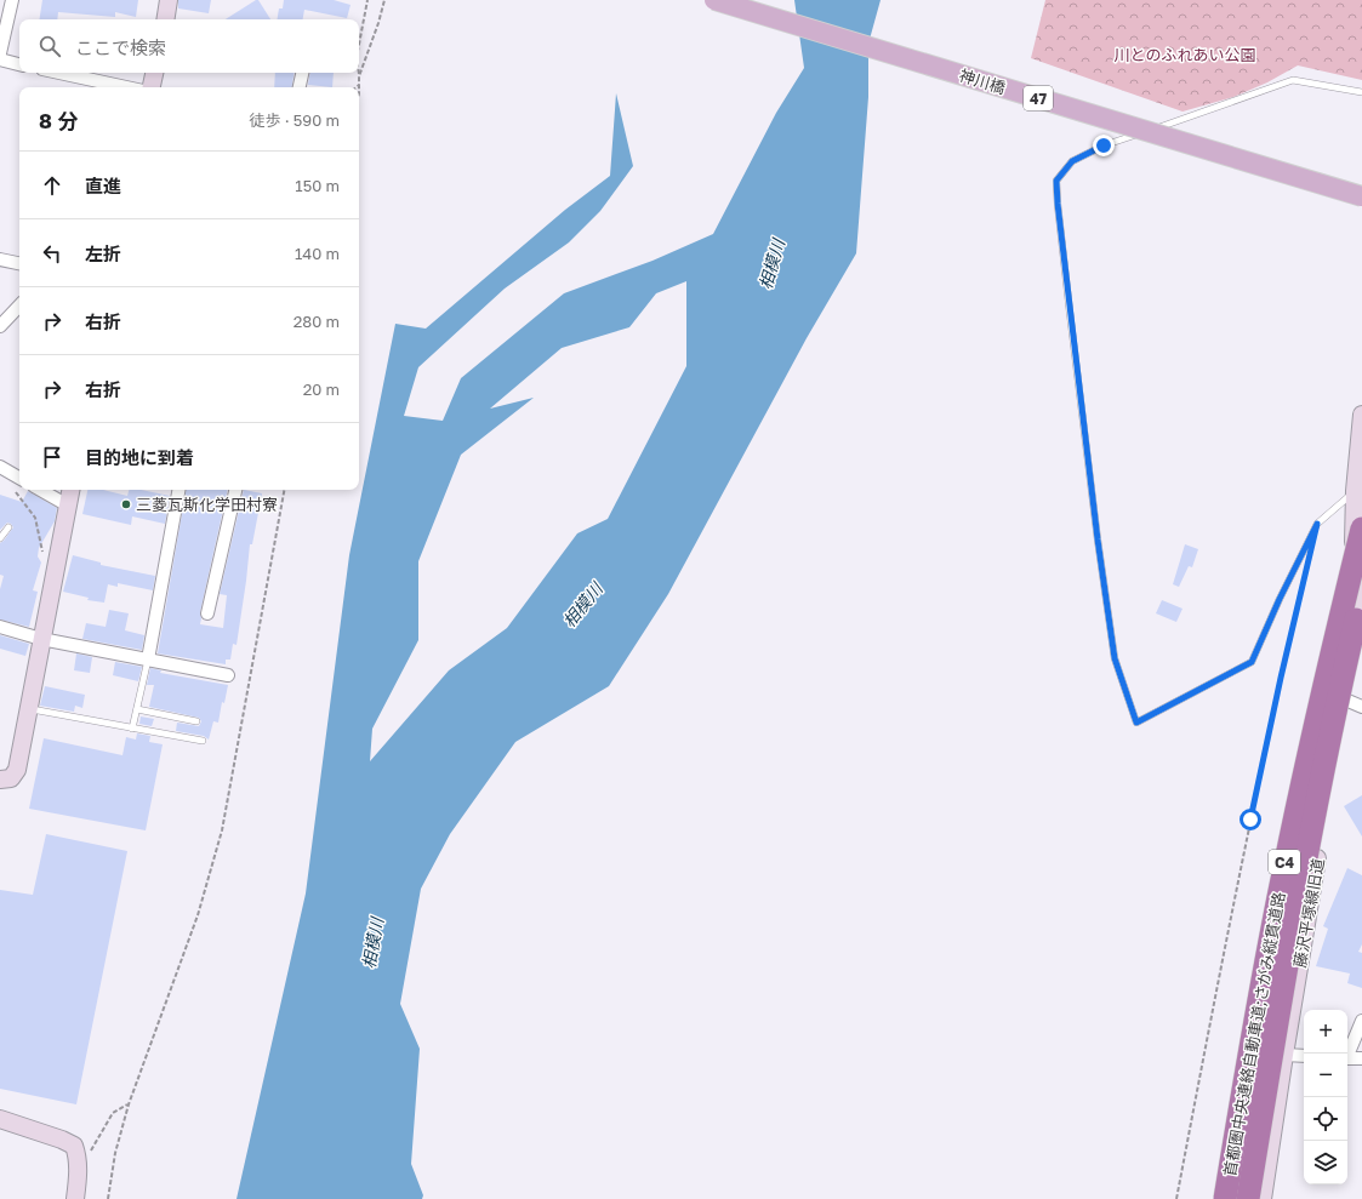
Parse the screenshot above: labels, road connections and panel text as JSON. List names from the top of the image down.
{
  "streets": {
    "highway": ["C4", "首都圏中央連絡自動車道;さがみ縦貫道路"],
    "main road": ["神川橋", "47"],
    "street": ["藤沢平塚線旧道"]
  },
  "water": ["相模川"],
  "parks": ["川とのふれあい公園"],
  "places": ["三菱瓦斯化学田村寮"],
  "page": {
    "search": "ここで検索",
    "heading": ["8 分", "徒歩 · 590 m"],
    "list": [
      ["直進", "150 m"],
      ["左折", "140 m"],
      ["右折", "280 m"],
      ["右折", "20 m"],
      "目的地に到着"
    ],
    "map_buttons": ["+", "−"]
  }
}
